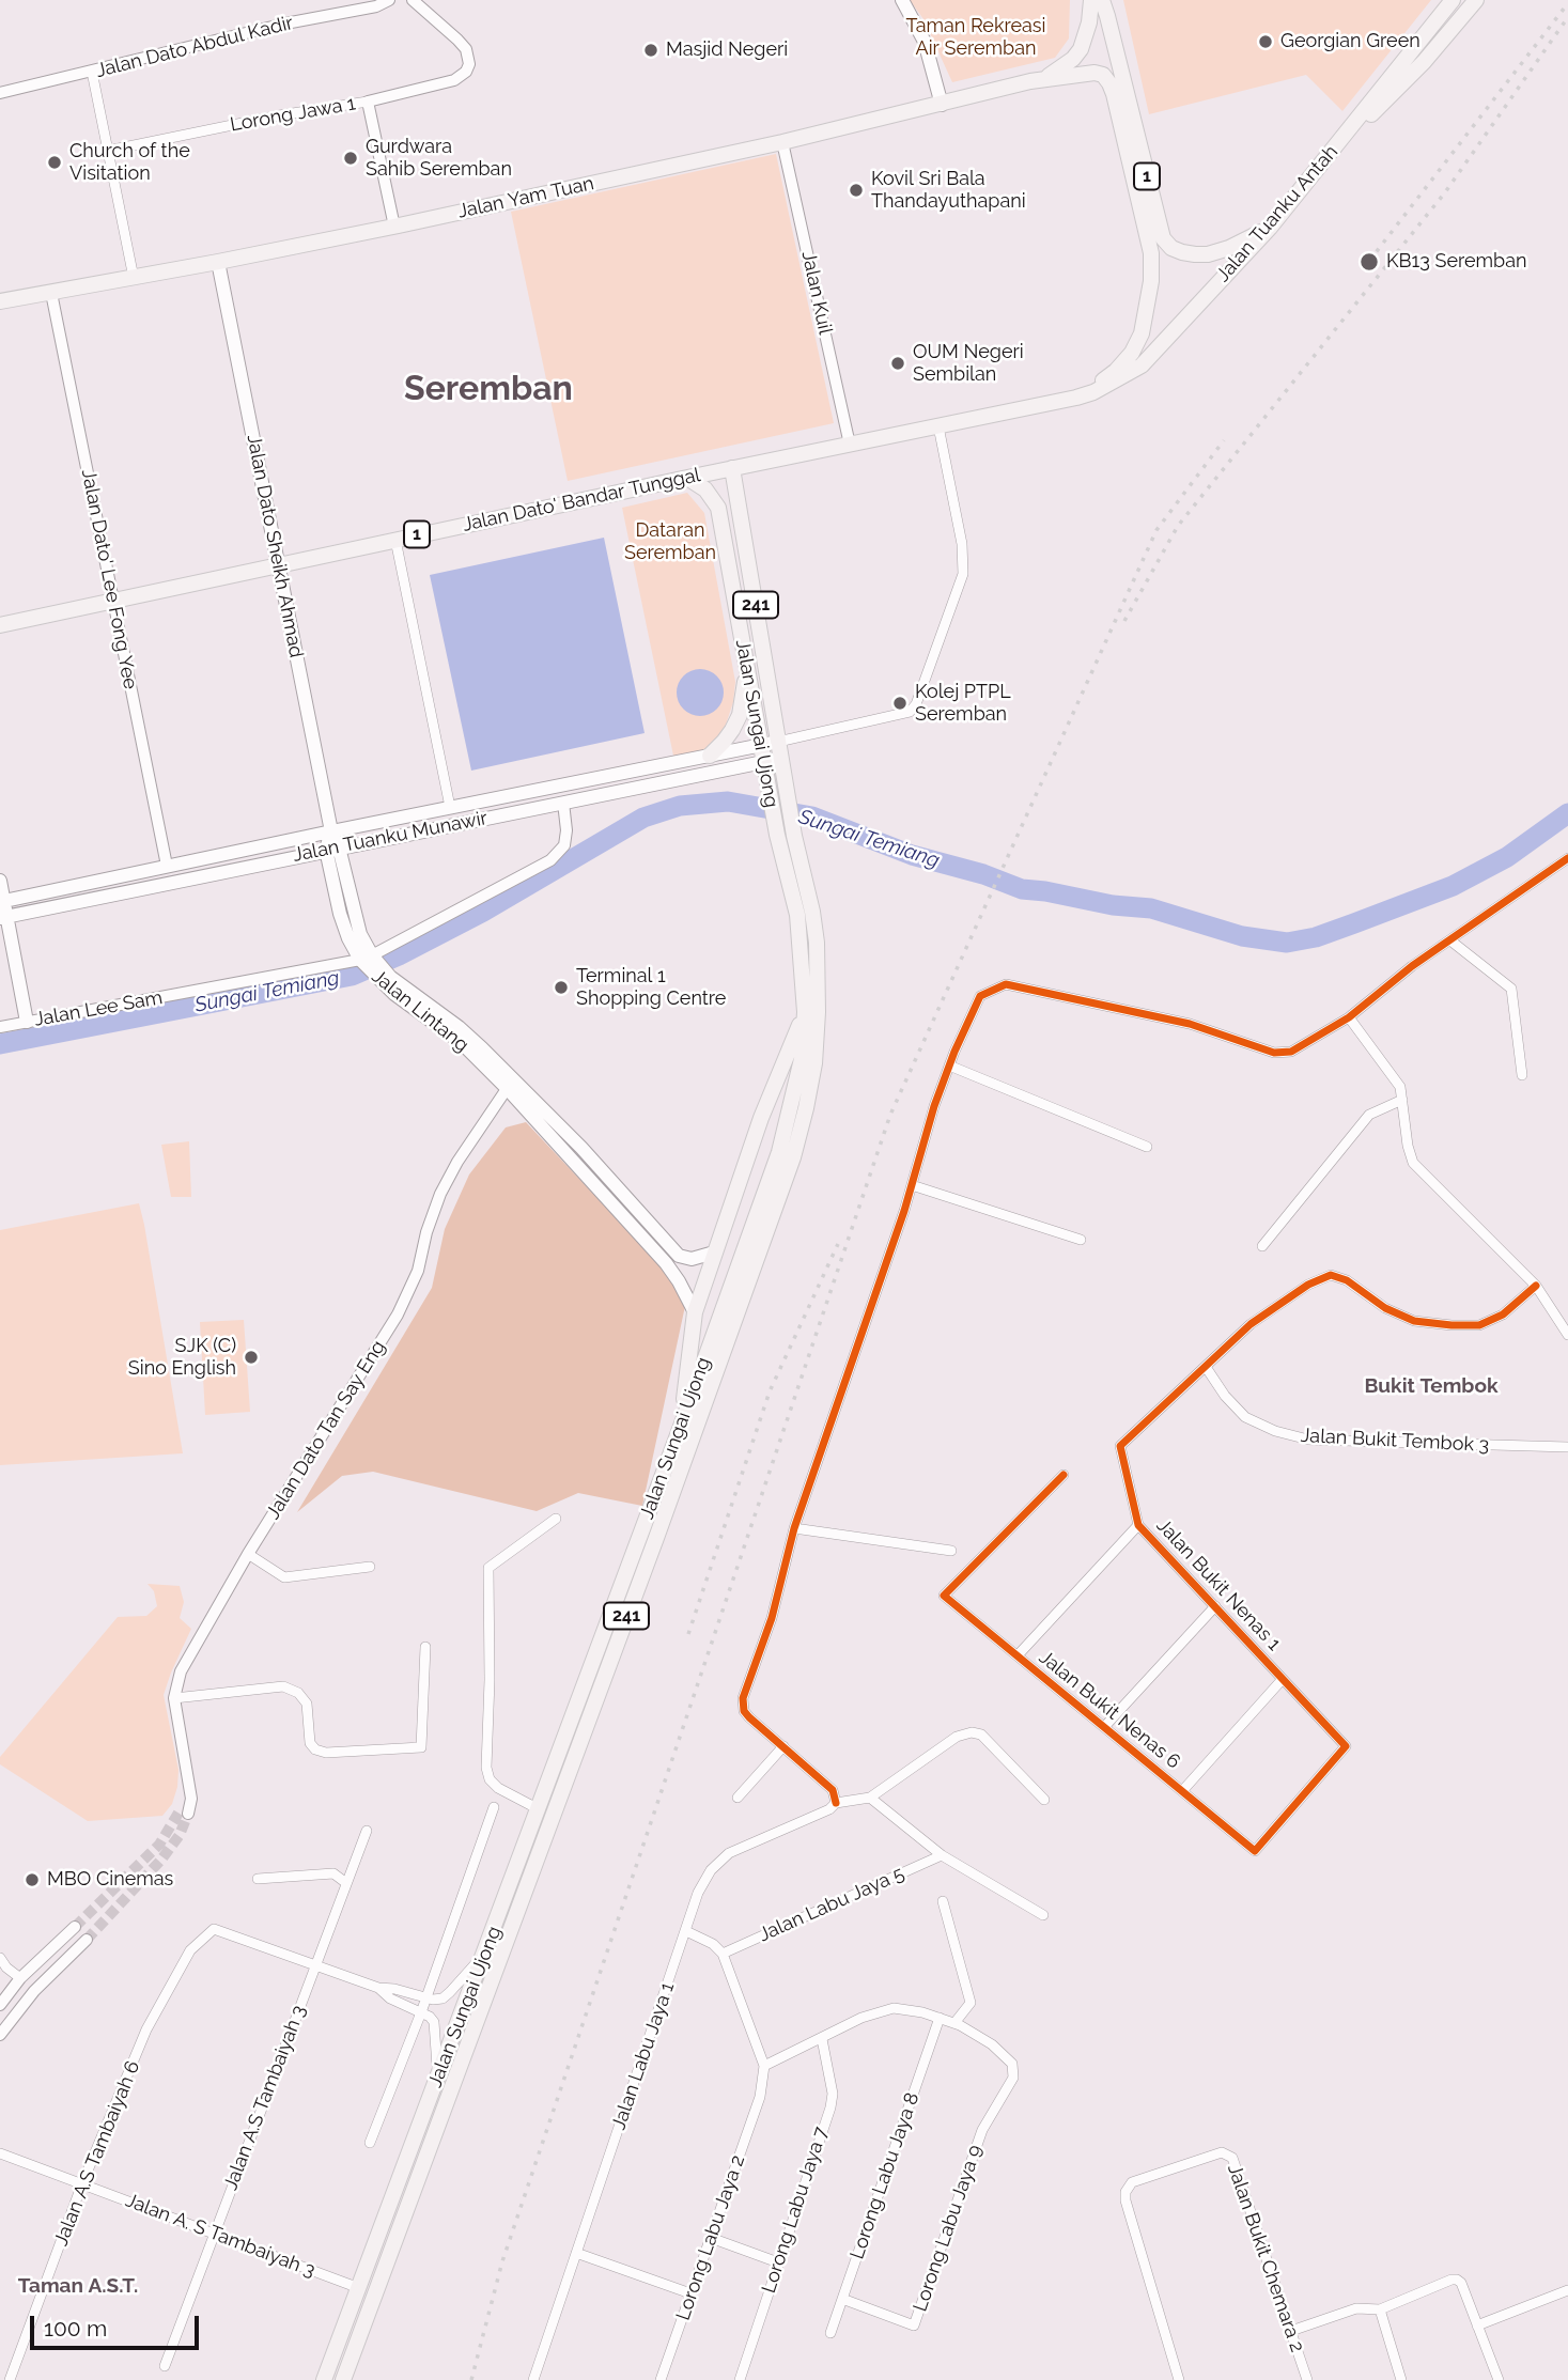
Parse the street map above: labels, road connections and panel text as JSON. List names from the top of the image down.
{
  "streets": {
    "highway": [
      "1",
      "Jalan Yam Tuan",
      "Jalan Tuanku Antah",
      "Jalan Dato' Bandar Tunggal",
      "241",
      "Jalan Sungai Ujong"
    ],
    "main road": ["Jalan Dato Sheikh Ahmad", "Jalan Tuanku Munawir", "Jalan Lintang"],
    "street": [
      "Jalan Dato Abdul Kadir",
      "Lorong Jawa 1",
      "Jalan Kuil",
      "Jalan Dato' Lee Fong Yee",
      "Jalan Lee Sam",
      "Jalan Dato Tan Say Eng",
      "Jalan Bukit Tembok 3",
      "Jalan Bukit Nenas 1",
      "Jalan Bukit Nenas 6",
      "Jalan Labu Jaya 5",
      "Jalan Labu Jaya 1",
      "Jalan A.S Tambaiyah 3",
      "Jalan A.S Tambaiyah 6",
      "Lorong Labu Jaya 8",
      "Lorong Labu Jaya 7",
      "Lorong Labu Jaya 9",
      "Jalan A. S Tambaiyah 3",
      "Lorong Labu Jaya 2",
      "Jalan Bukit Chemara 2"
    ]
  },
  "crossings": [
    ["1", "Jalan Yam Tuan"],
    ["1", "Jalan Tuanku Antah"],
    ["1", "Jalan Dato' Bandar Tunggal"],
    ["Jalan Yam Tuan", "Jalan Kuil"],
    ["Jalan Yam Tuan", "Jalan Dato Sheikh Ahmad"],
    ["Jalan Yam Tuan", "Jalan Dato' Lee Fong Yee"],
    ["Jalan Tuanku Antah", "Jalan Dato' Bandar Tunggal"],
    ["Jalan Kuil", "Jalan Dato' Bandar Tunggal"],
    ["Jalan Dato' Bandar Tunggal", "Jalan Dato Sheikh Ahmad"],
    ["Jalan Dato' Bandar Tunggal", "Jalan Dato' Lee Fong Yee"],
    ["Jalan Dato' Bandar Tunggal", "Jalan Sungai Ujong"],
    ["Jalan Dato Sheikh Ahmad", "Jalan Tuanku Munawir"],
    ["Jalan Dato Sheikh Ahmad", "Jalan Lintang"],
    ["Jalan Dato' Lee Fong Yee", "Jalan Tuanku Munawir"],
    ["Jalan Sungai Ujong", "Jalan Tuanku Munawir"],
    ["Jalan Sungai Ujong", "Jalan A. S Tambaiyah 3"],
    ["Jalan Tuanku Munawir", "Jalan Lee Sam"],
    ["Jalan Tuanku Munawir", "Jalan Lintang"],
    ["Jalan Lee Sam", "Jalan Lintang"],
    ["Jalan Lintang", "Jalan Dato Tan Say Eng"],
    ["Jalan Bukit Tembok 3", "Jalan Bukit Nenas 1"],
    ["Jalan Bukit Nenas 1", "Jalan Bukit Nenas 6"],
    ["Jalan A.S Tambaiyah 3", "Jalan A.S Tambaiyah 6"],
    ["Jalan A.S Tambaiyah 3", "Jalan A. S Tambaiyah 3"],
    ["Jalan A.S Tambaiyah 6", "Jalan A. S Tambaiyah 3"],
    ["Lorong Labu Jaya 8", "Lorong Labu Jaya 9"]
  ],
  "districts": ["Seremban", "Bukit Tembok", "Taman A.S.T."],
  "water": ["Sungai Temiang"],
  "parks": ["Taman Rekreasi Air Seremban", "Dataran Seremban"],
  "places": [
    "Georgian Green",
    "Masjid Negeri",
    "Gurdwara Sahib Seremban",
    "Church of the Visitation",
    "Kovil Sri Bala Thandayuthapani",
    "KB13 Seremban",
    "OUM Negeri Sembilan",
    "Kolej PTPL Seremban",
    "Terminal 1 Shopping Centre",
    "SJK (C) Sino English",
    "MBO Cinemas"
  ],
  "scale_bar": "100 m"
}
